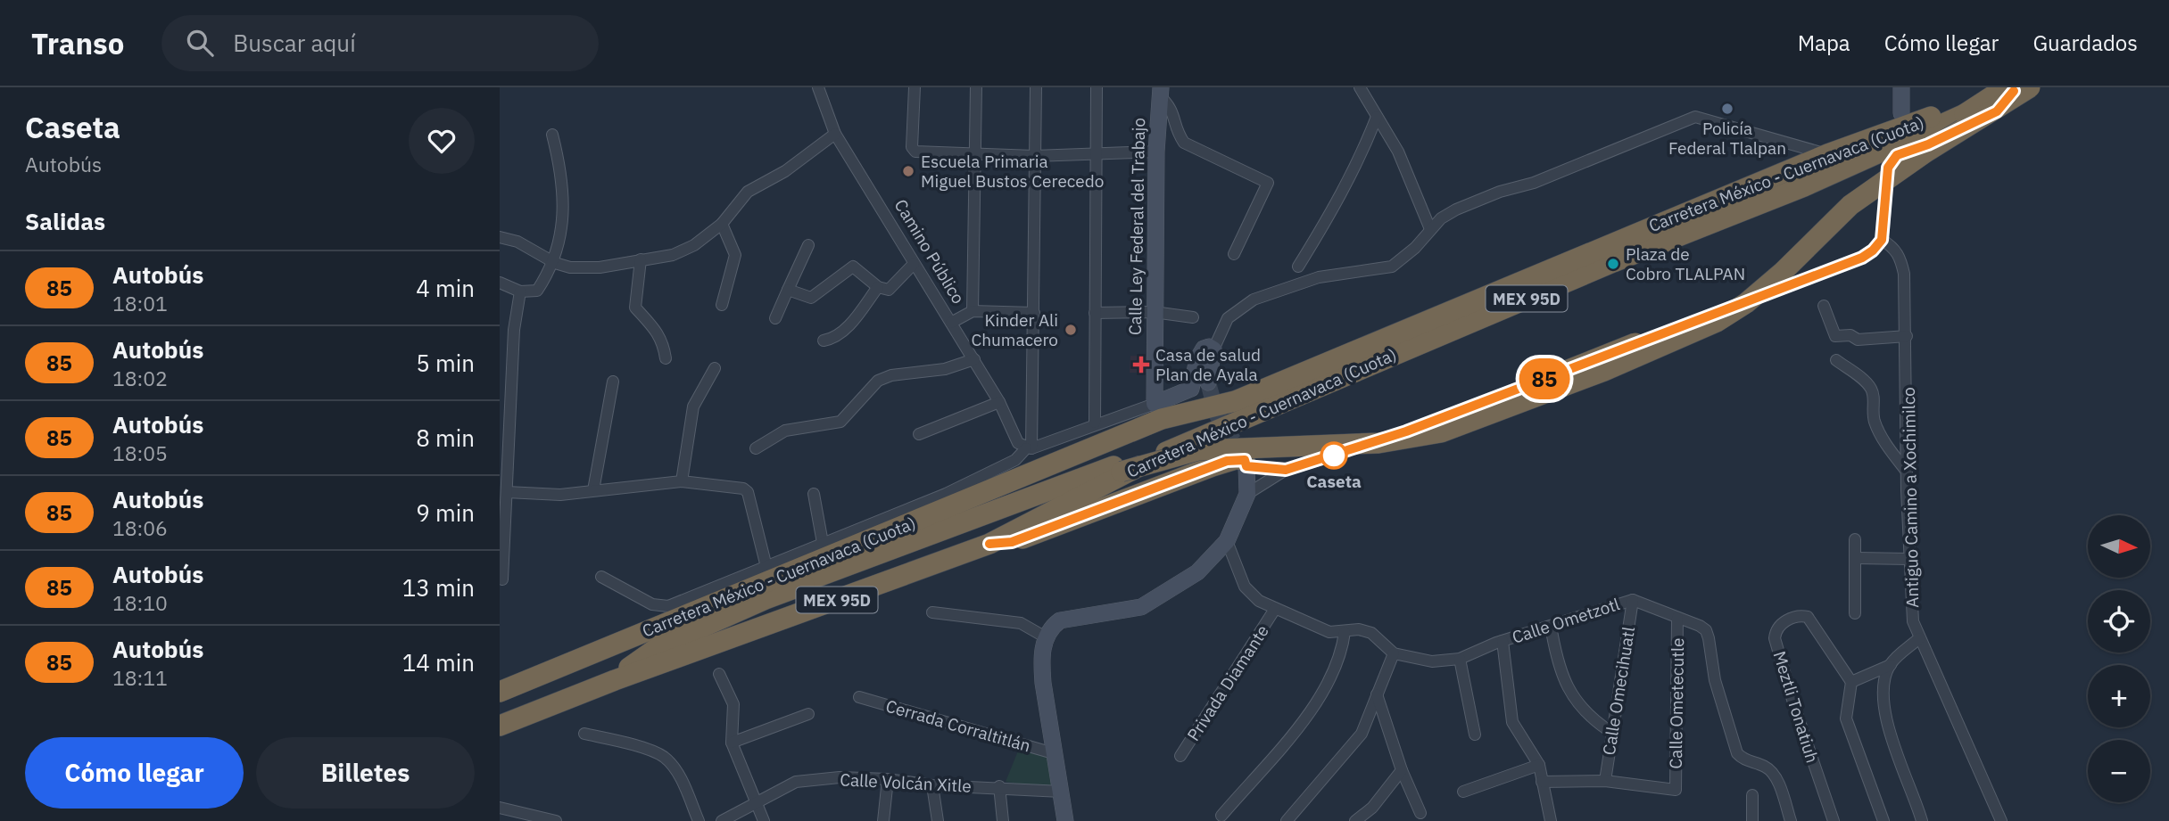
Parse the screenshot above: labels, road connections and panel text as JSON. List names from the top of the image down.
{
  "streets": {
    "highway": ["Carretera México - Cuernavaca (Cuota)", "MEX 95D"],
    "street": [
      "Calle Ley Federal del Trabajo",
      "Camino Público",
      "Antiguo Camino a Xochimilco",
      "Calle Ometzotl",
      "Privada Diamante",
      "Calle Omecihuatl",
      "Calle Ometecutle",
      "Meztli Tonatiuh",
      "Cerrada Corraltitlán",
      "Calle Volcán Xitle"
    ]
  },
  "crossings": [
    ["Calle Ometzotl", "Calle Omecihuatl"],
    ["Calle Ometzotl", "Calle Ometecutle"],
    ["Calle Omecihuatl", "Calle Ometecutle"]
  ],
  "places": {
    "other": [
      "Policía Federal Tlalpan",
      "Escuela Primaria Miguel Bustos Cerecedo",
      "Plaza de Cobro TLALPAN",
      "Kinder Ali Chumacero",
      "Caseta"
    ],
    "health": ["Casa de salud Plan de Ayala"]
  },
  "lines": ["bus line 85"],
  "north": "right",
  "page": {
    "header": "Transo",
    "search": "Buscar aquí",
    "nav": ["Mapa", "Cómo llegar", "Guardados"],
    "heading": [
      ["Caseta", "Autobús"],
      "Salidas"
    ],
    "on_map": "85",
    "list": [
      {
        "mark": "85",
        "name": "Autobús",
        "note": "18:01",
        "value": "4 min"
      },
      {
        "mark": "85",
        "name": "Autobús",
        "note": "18:02",
        "value": "5 min"
      },
      {
        "mark": "85",
        "name": "Autobús",
        "note": "18:05",
        "value": "8 min"
      },
      {
        "mark": "85",
        "name": "Autobús",
        "note": "18:06",
        "value": "9 min"
      },
      {
        "mark": "85",
        "name": "Autobús",
        "note": "18:10",
        "value": "13 min"
      },
      {
        "mark": "85",
        "name": "Autobús",
        "note": "18:11",
        "value": "14 min"
      }
    ],
    "map_buttons": ["+", "−"],
    "buttons": ["Cómo llegar", "Billetes"]
  }
}
